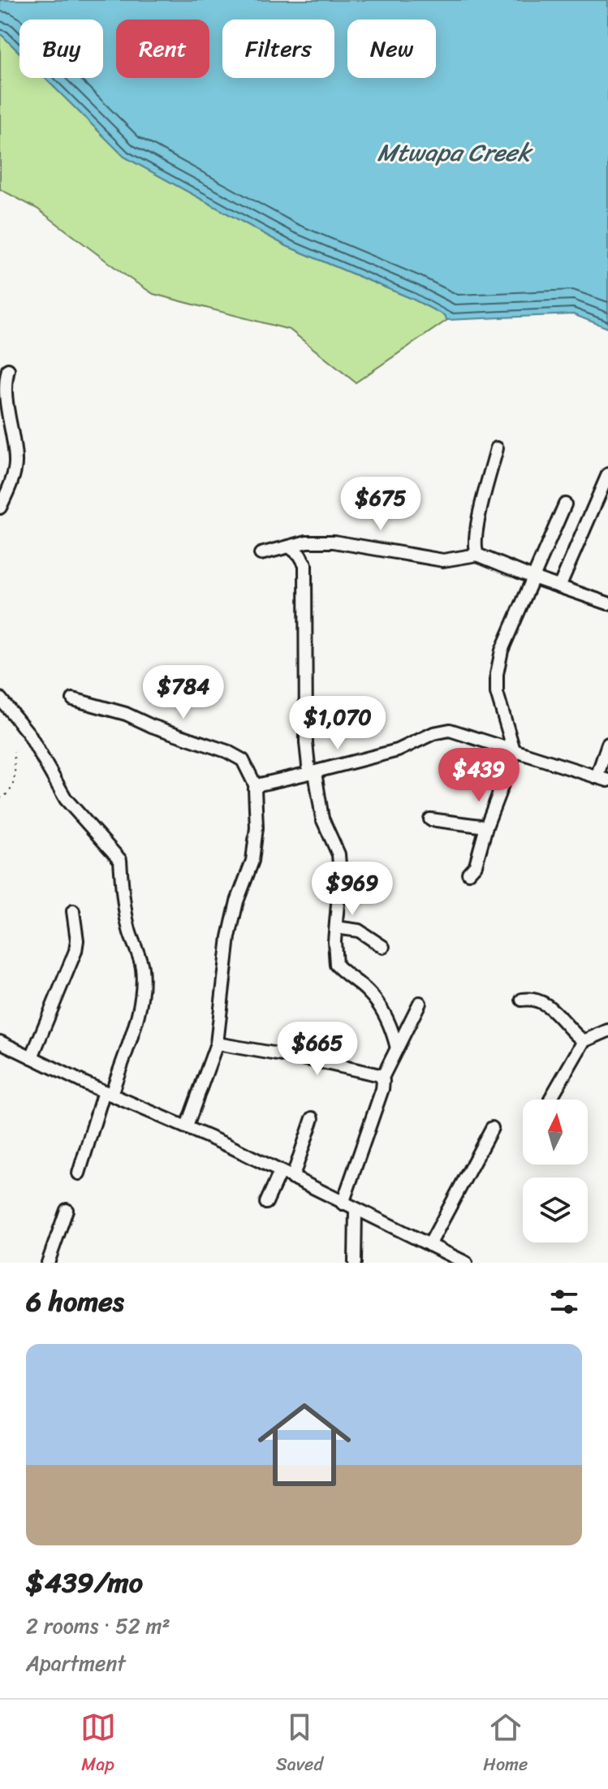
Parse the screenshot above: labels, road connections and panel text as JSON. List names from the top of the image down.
{
  "water": ["Mtwapa Creek"],
  "north": "top",
  "page": {
    "chip": [
      "Buy",
      "Rent",
      "Filters",
      "New"
    ],
    "price": [
      "$675",
      "$784",
      "$1,070",
      "$439",
      "$969",
      "$665"
    ],
    "heading": "6 homes",
    "list": [
      {
        "name": "$439/mo",
        "note": "2 rooms · 52 m² · Apartment"
      }
    ],
    "tabs": ["Map", "Saved", "Home"]
  }
}
